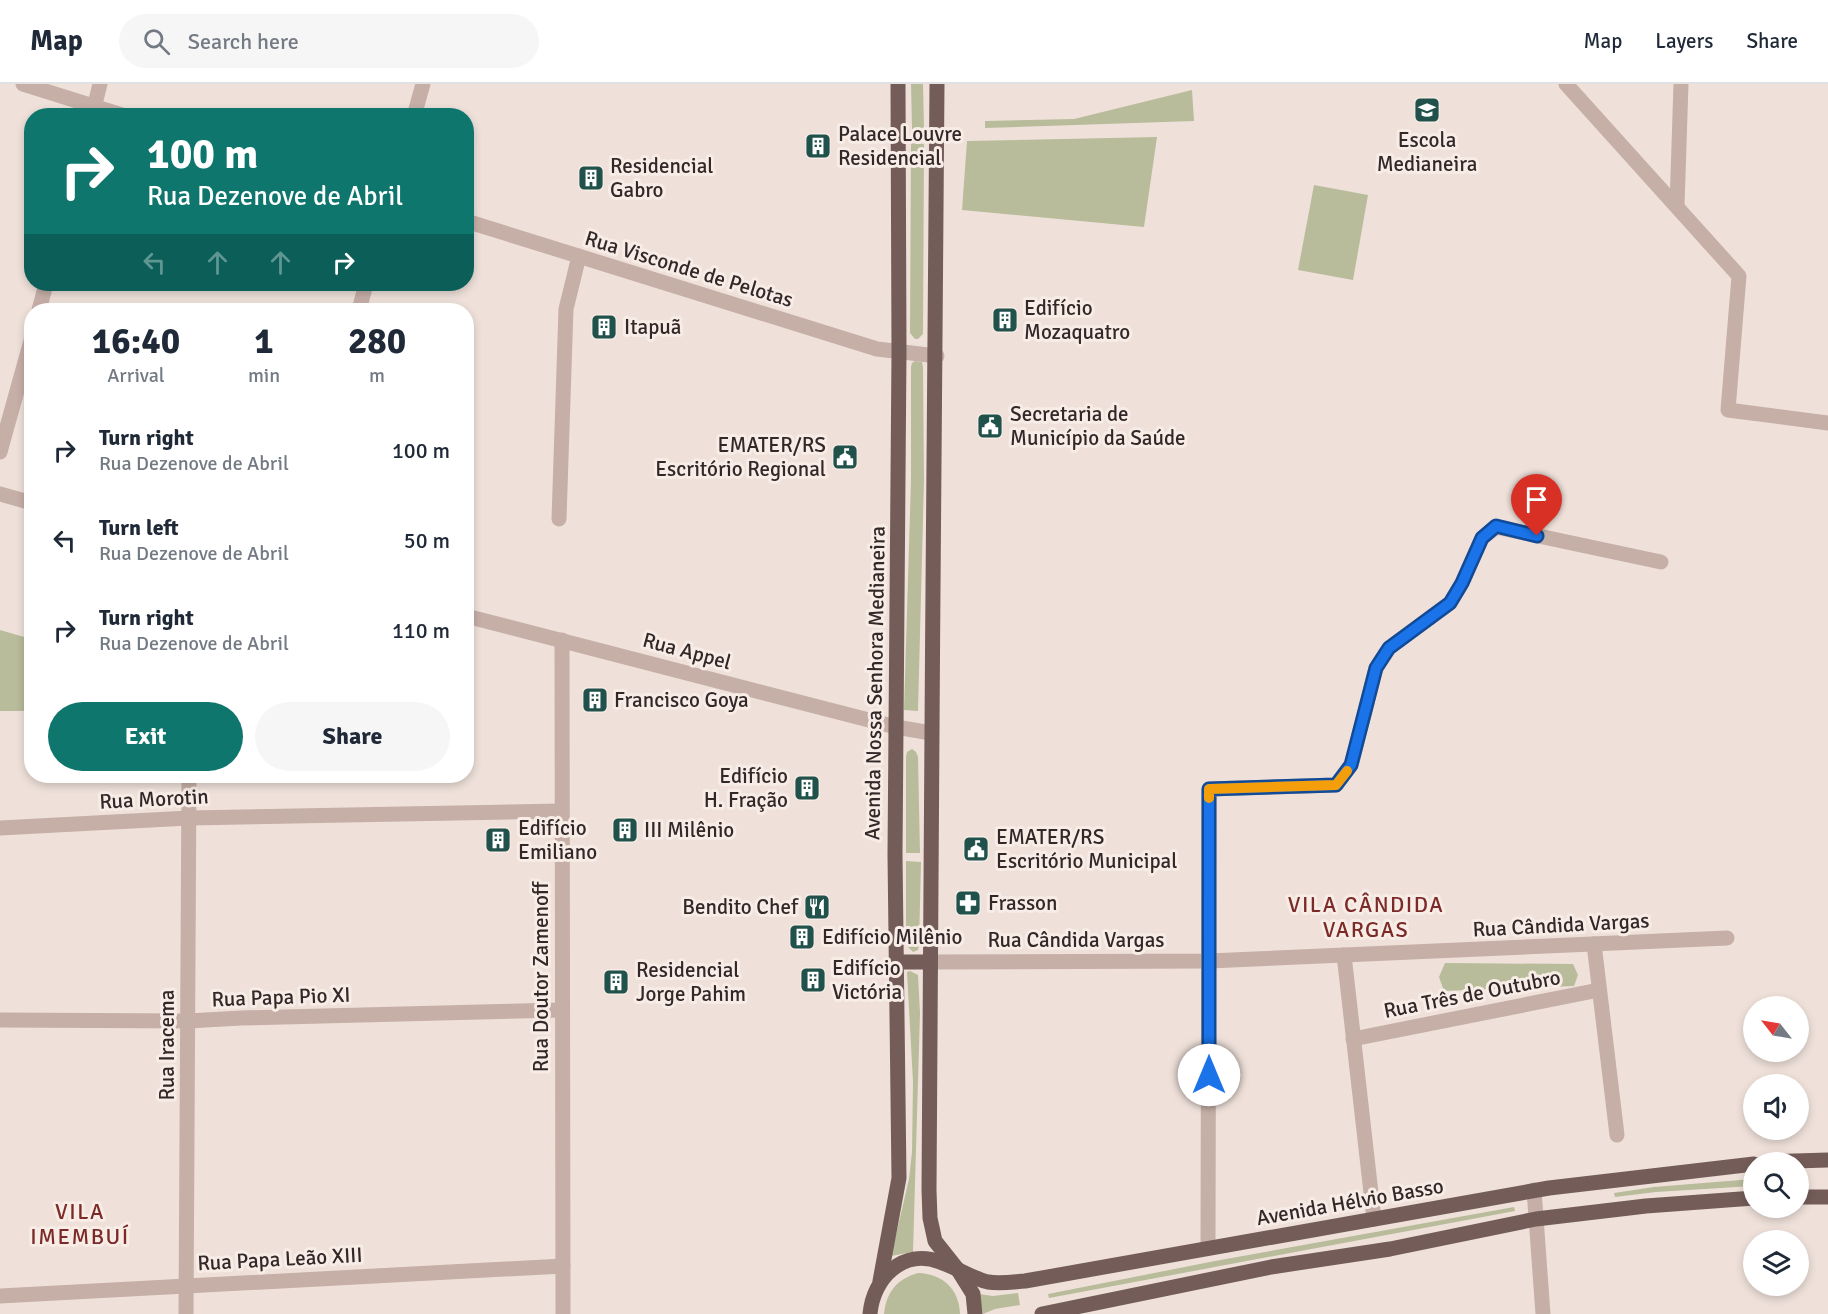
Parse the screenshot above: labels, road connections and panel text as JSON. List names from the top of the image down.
{
  "streets": {
    "main road": ["Avenida Nossa Senhora Medianeira", "Avenida Hélvio Basso"],
    "street": [
      "Rua Visconde de Pelotas",
      "Rua Appel",
      "Rua Morotin",
      "Rua Cândida Vargas",
      "Rua Doutor Zamenoff",
      "Rua Três de Outubro",
      "Rua Papa Pio XI",
      "Rua Iracema",
      "Rua Papa Leão XIII"
    ]
  },
  "crossings": [
    ["Rua Visconde de Pelotas", "Avenida Nossa Senhora Medianeira"],
    ["Rua Appel", "Avenida Nossa Senhora Medianeira"],
    ["Rua Appel", "Rua Doutor Zamenoff"],
    ["Avenida Nossa Senhora Medianeira", "Avenida Hélvio Basso"],
    ["Rua Morotin", "Rua Doutor Zamenoff"],
    ["Rua Morotin", "Rua Iracema"],
    ["Rua Doutor Zamenoff", "Rua Papa Pio XI"],
    ["Rua Doutor Zamenoff", "Rua Papa Leão XIII"],
    ["Rua Papa Pio XI", "Rua Iracema"],
    ["Rua Iracema", "Rua Papa Leão XIII"]
  ],
  "districts": ["VILA CÂNDIDA VARGAS", "VILA IMEMBUÍ"],
  "places": {
    "school or university": ["Escola Medianeira"],
    "building": [
      "Palace Louvre Residencial",
      "Residencial Gabro",
      "Edifício Mozaquatro",
      "Itapuã",
      "Francisco Goya",
      "Edifício H. Fração",
      "III Milênio",
      "Edifício Emiliano",
      "Edifício Milênio",
      "Edifício Victória",
      "Residencial Jorge Pahim"
    ],
    "public building": ["Secretaria de Município da Saúde", "EMATER/RS Escritório Regional", "EMATER/RS Escritório Municipal"],
    "pharmacy": ["Frasson"],
    "restaurant": ["Bendito Chef"]
  },
  "north": "top left",
  "page": {
    "header": "Map",
    "search": "Search here",
    "nav": ["Map", "Layers", "Share"],
    "turn": ["100 m", "Rua Dezenove de Abril"],
    "eta": [
      "16:40",
      "Arrival",
      "1",
      "min",
      "280",
      "m"
    ],
    "list": [
      {
        "name": "Turn right",
        "note": "Rua Dezenove de Abril",
        "value": "100 m"
      },
      {
        "name": "Turn left",
        "note": "Rua Dezenove de Abril",
        "value": "50 m"
      },
      {
        "name": "Turn right",
        "note": "Rua Dezenove de Abril",
        "value": "110 m"
      }
    ],
    "buttons": ["Exit", "Share"]
  }
}
